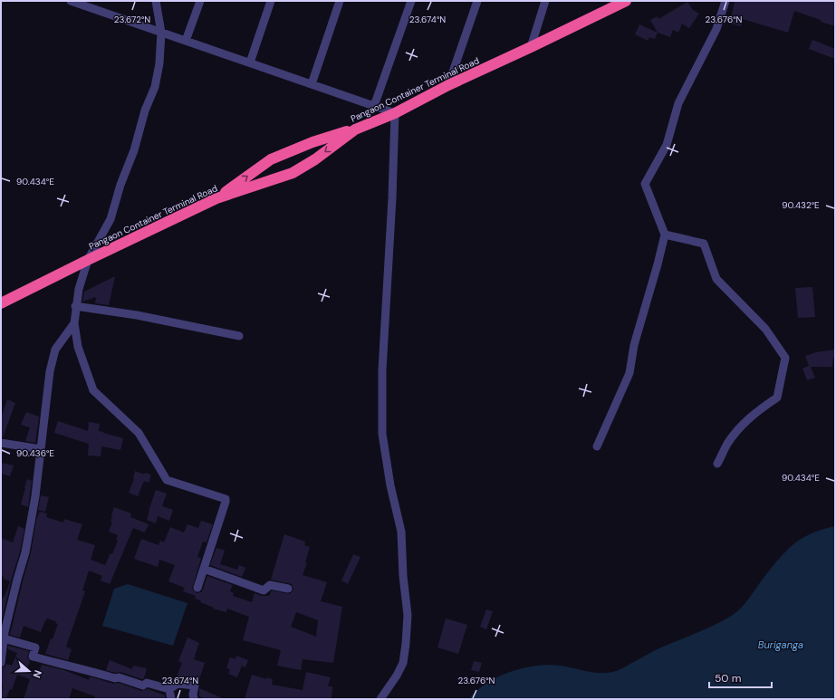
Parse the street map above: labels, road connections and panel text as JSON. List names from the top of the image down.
{
  "streets": {
    "highway": ["Pangaon Container Terminal Road"]
  },
  "water": ["Buriganga"],
  "scale_bar": "50 m",
  "north": "right",
  "coordinates": [
    "23.674°N",
    "23.676°N",
    "23.672°N",
    "90.434°E",
    "90.432°E",
    "90.436°E"
  ]
}
